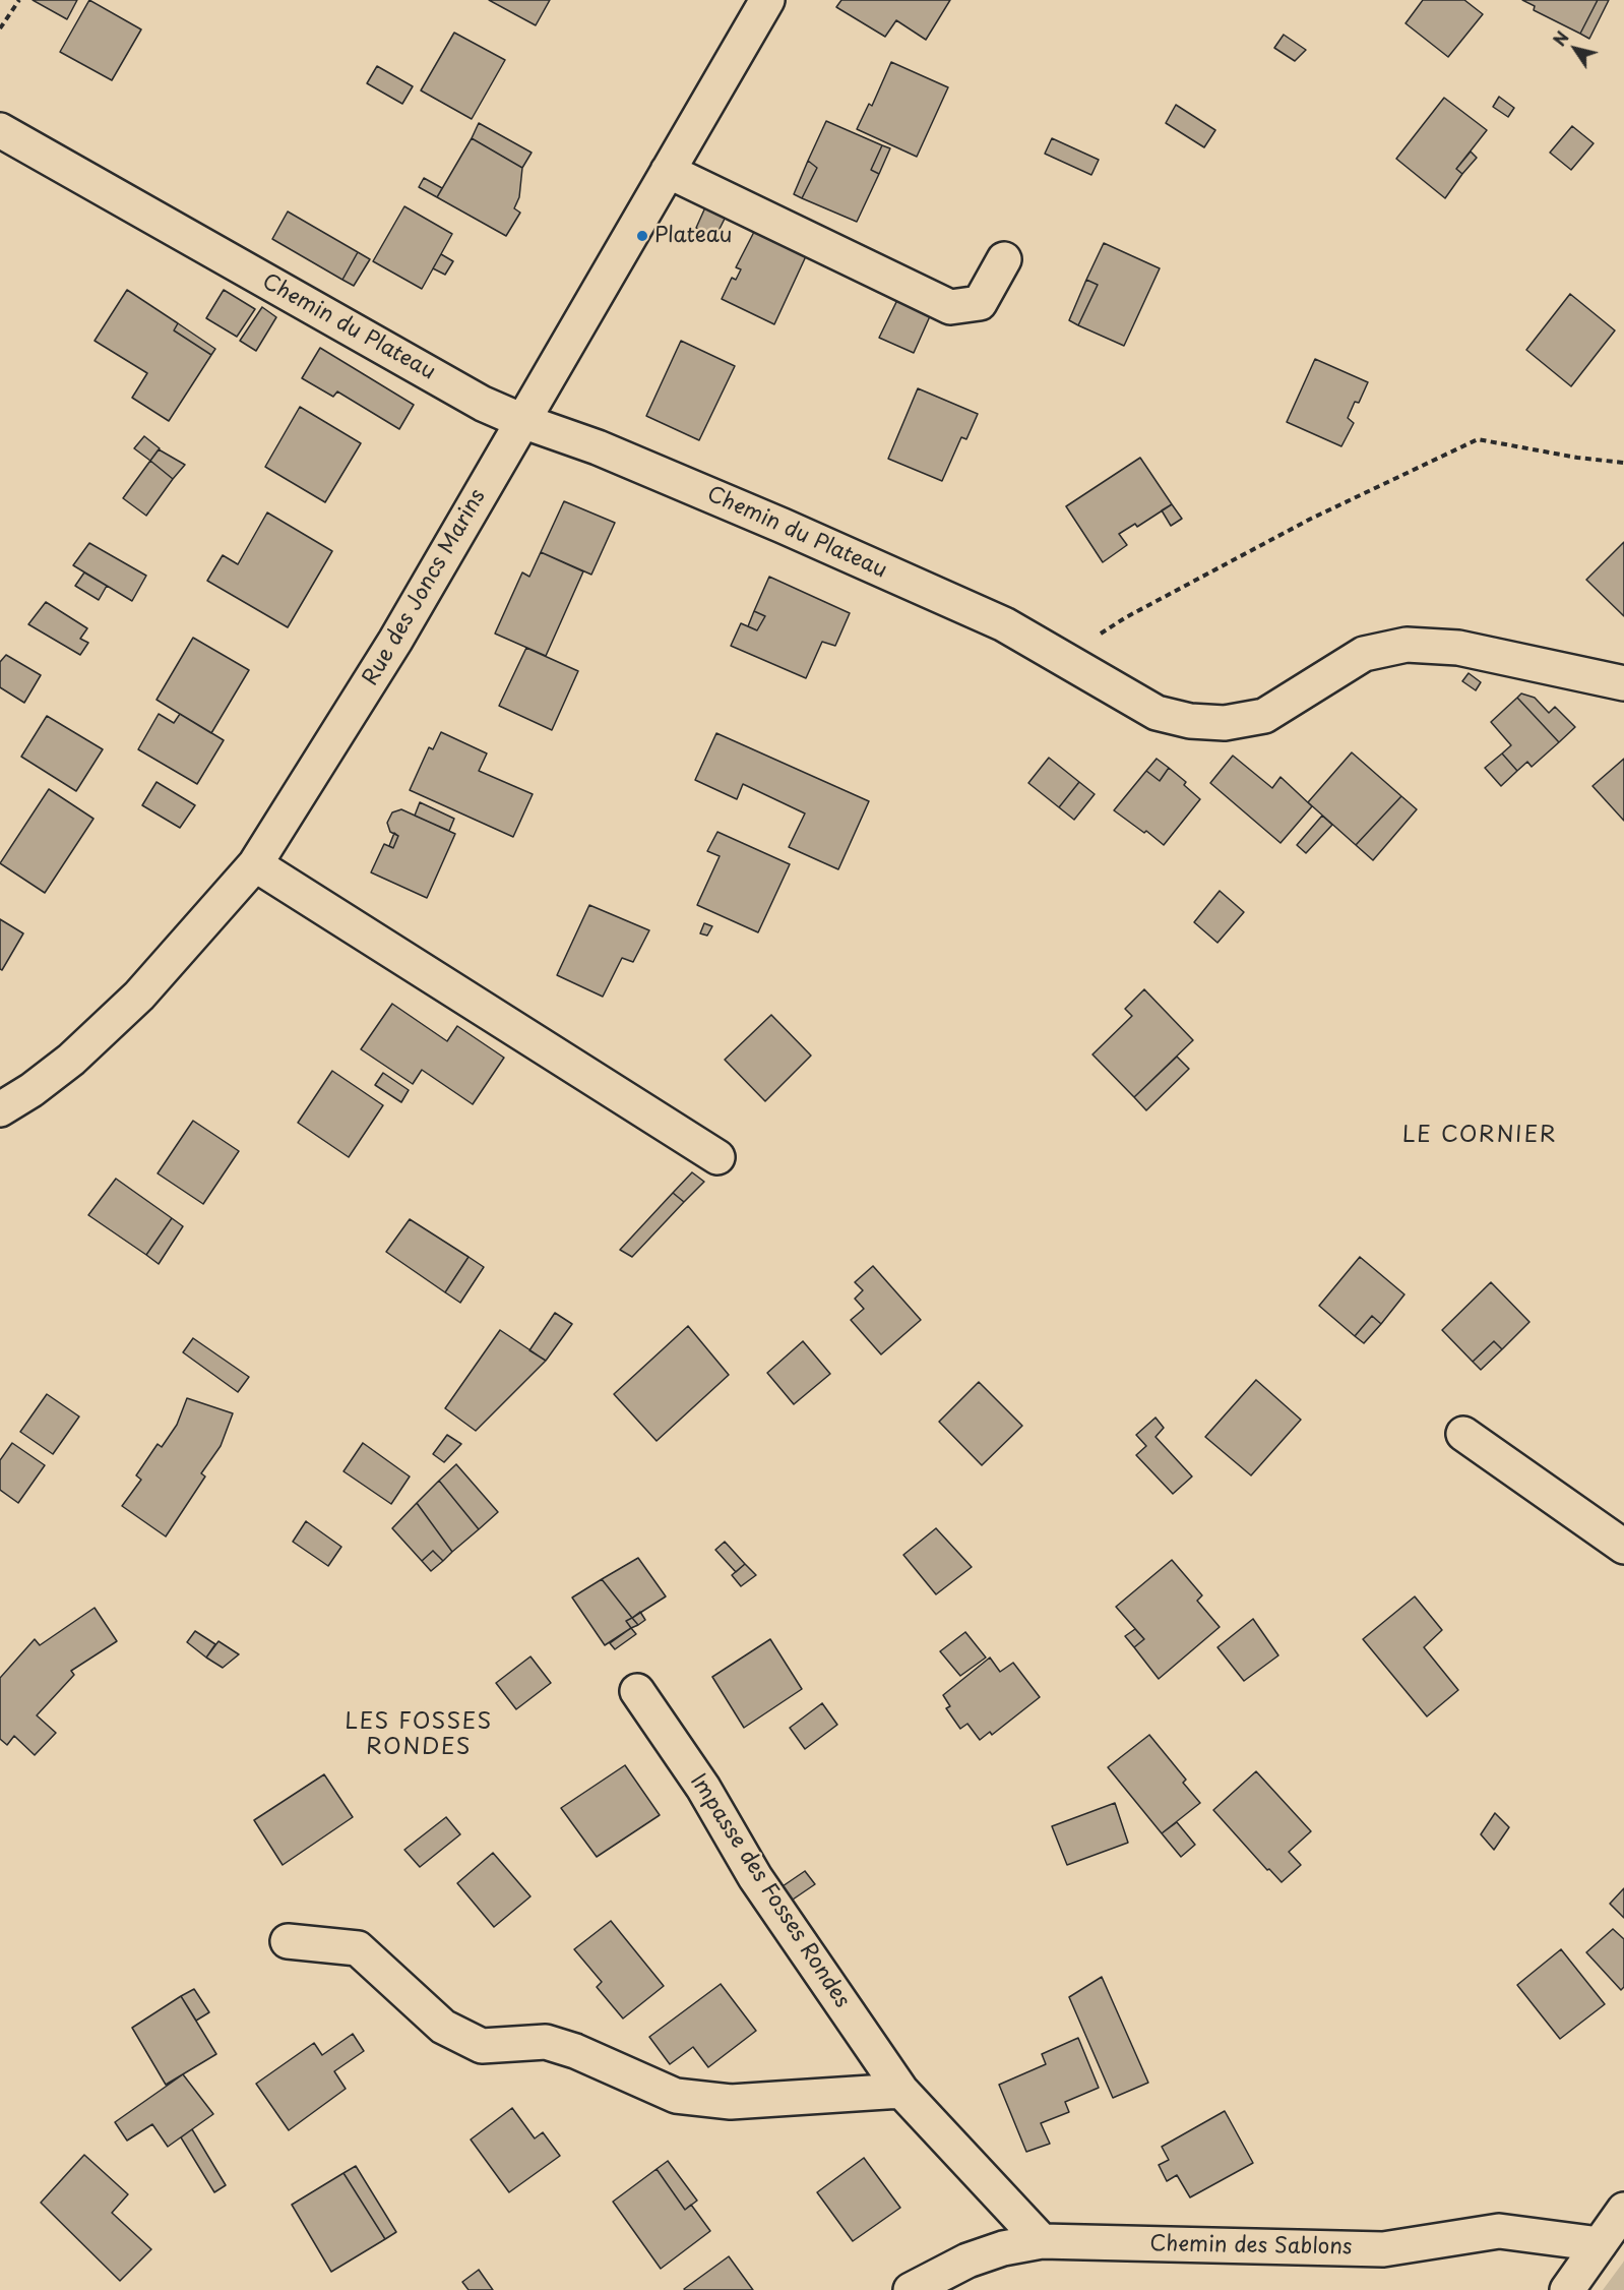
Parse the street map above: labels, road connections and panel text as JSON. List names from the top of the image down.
{
  "streets": {
    "street": [
      "Chemin du Plateau",
      "Rue des Joncs Marins",
      "Impasse des Fosses Rondes",
      "Chemin des Sablons"
    ]
  },
  "crossings": [
    ["Chemin du Plateau", "Rue des Joncs Marins"],
    ["Impasse des Fosses Rondes", "Chemin des Sablons"]
  ],
  "districts": ["LE CORNIER", "LES FOSSES RONDES"],
  "places": ["Plateau"],
  "north": "top left"
}
